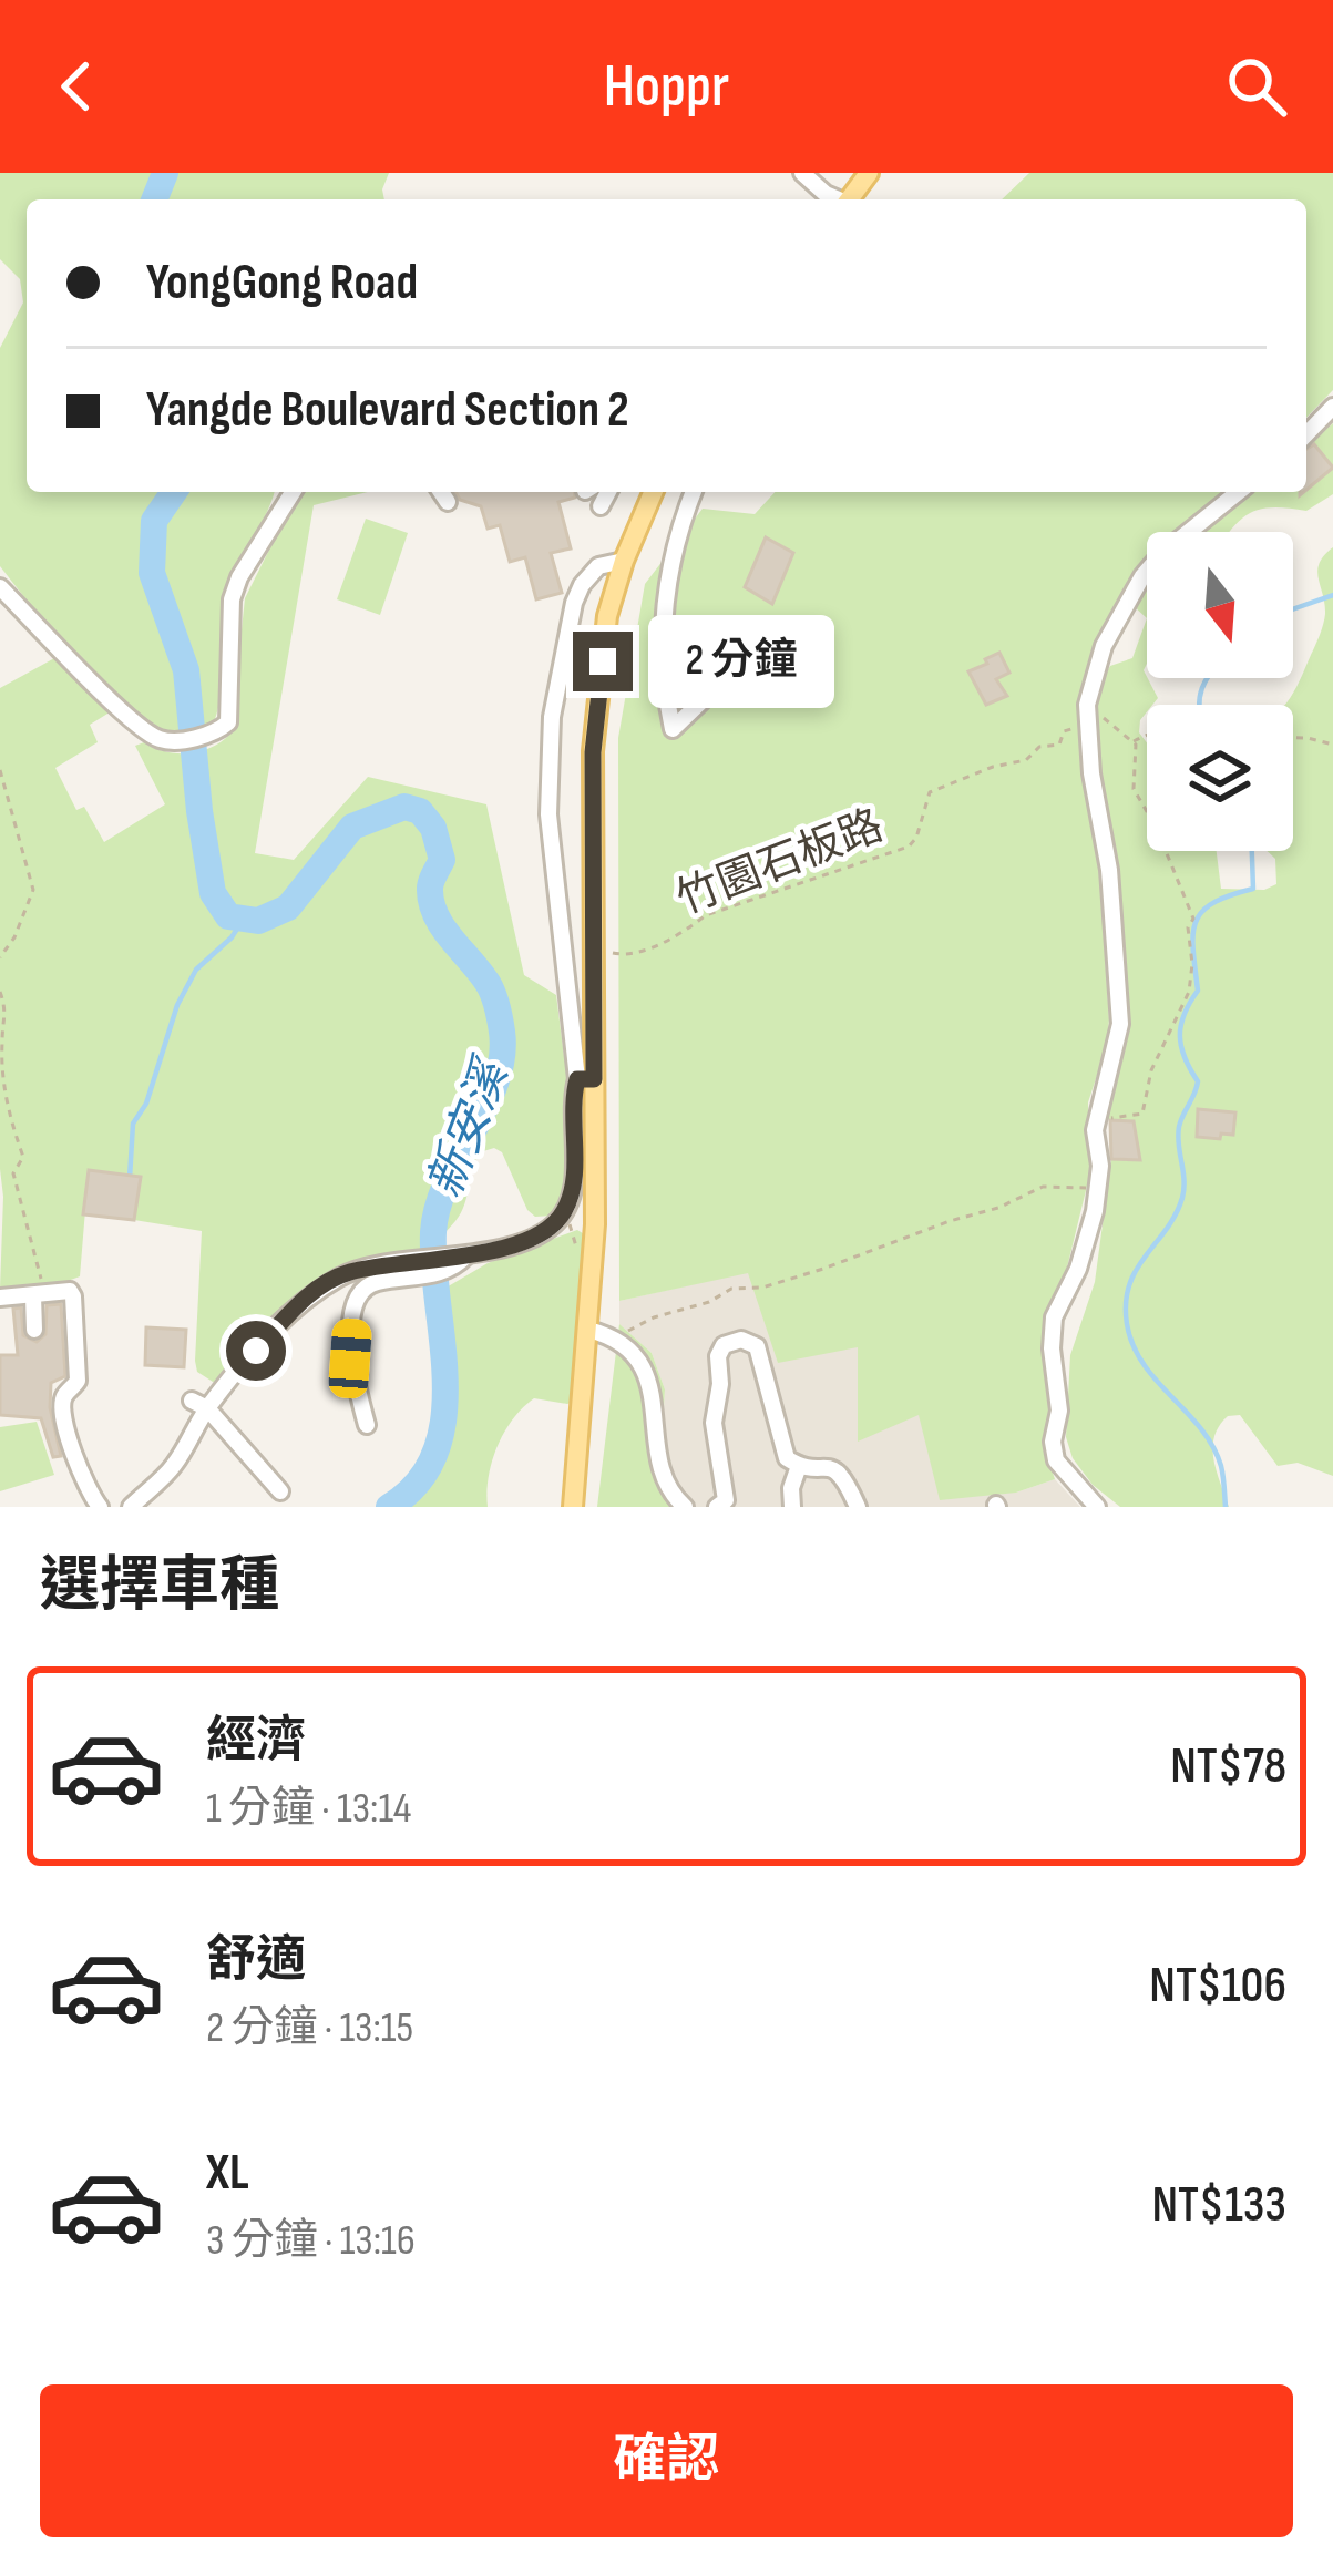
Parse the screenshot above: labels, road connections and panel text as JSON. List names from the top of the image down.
{
  "streets": {
    "path": ["竹園石板路"]
  },
  "water": ["新安溪"],
  "north": "bottom",
  "page": {
    "header": "Hoppr",
    "banner": ["YongGong Road", "Yangde Boulevard Section 2"],
    "bubble": "2 分鐘",
    "heading": "選擇車種",
    "list": [
      {
        "name": "經濟",
        "note": "1 分鐘 · 13:14",
        "value": "NT$78"
      },
      {
        "name": "舒適",
        "note": "2 分鐘 · 13:15",
        "value": "NT$106"
      },
      {
        "name": "XL",
        "note": "3 分鐘 · 13:16",
        "value": "NT$133"
      }
    ],
    "buttons": "確認"
  }
}
